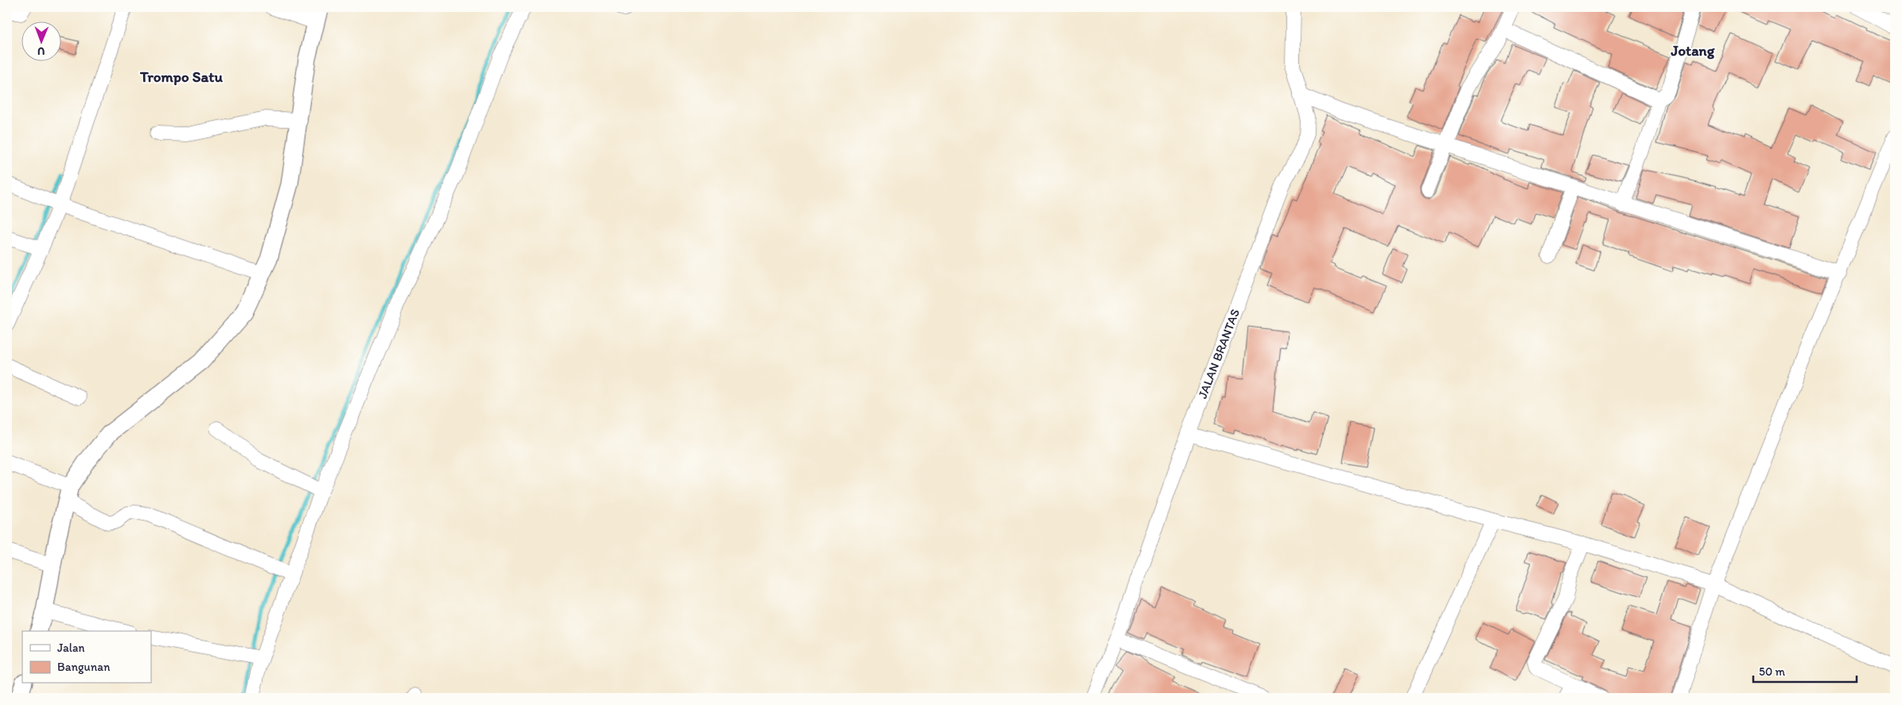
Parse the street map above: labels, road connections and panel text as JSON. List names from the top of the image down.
{
  "streets": {
    "street": ["JALAN BRANTAS"]
  },
  "districts": ["Jotang", "Trompo Satu"],
  "legend": ["Jalan", "Bangunan"],
  "scale_bar": "50 m",
  "north": "bottom"
}
